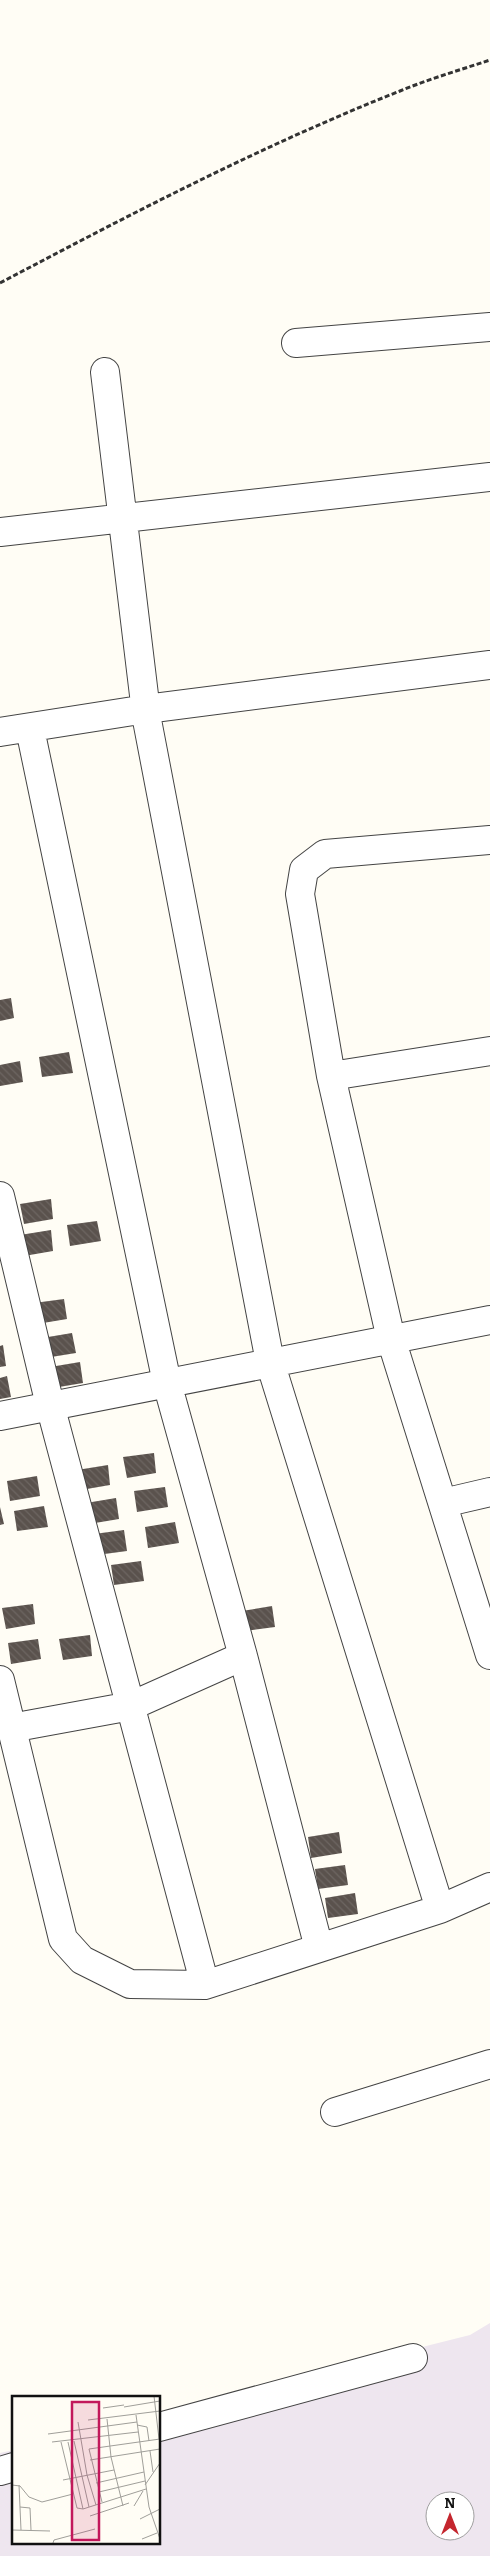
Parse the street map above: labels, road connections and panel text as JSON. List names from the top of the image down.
{
  "north": "top"
}
